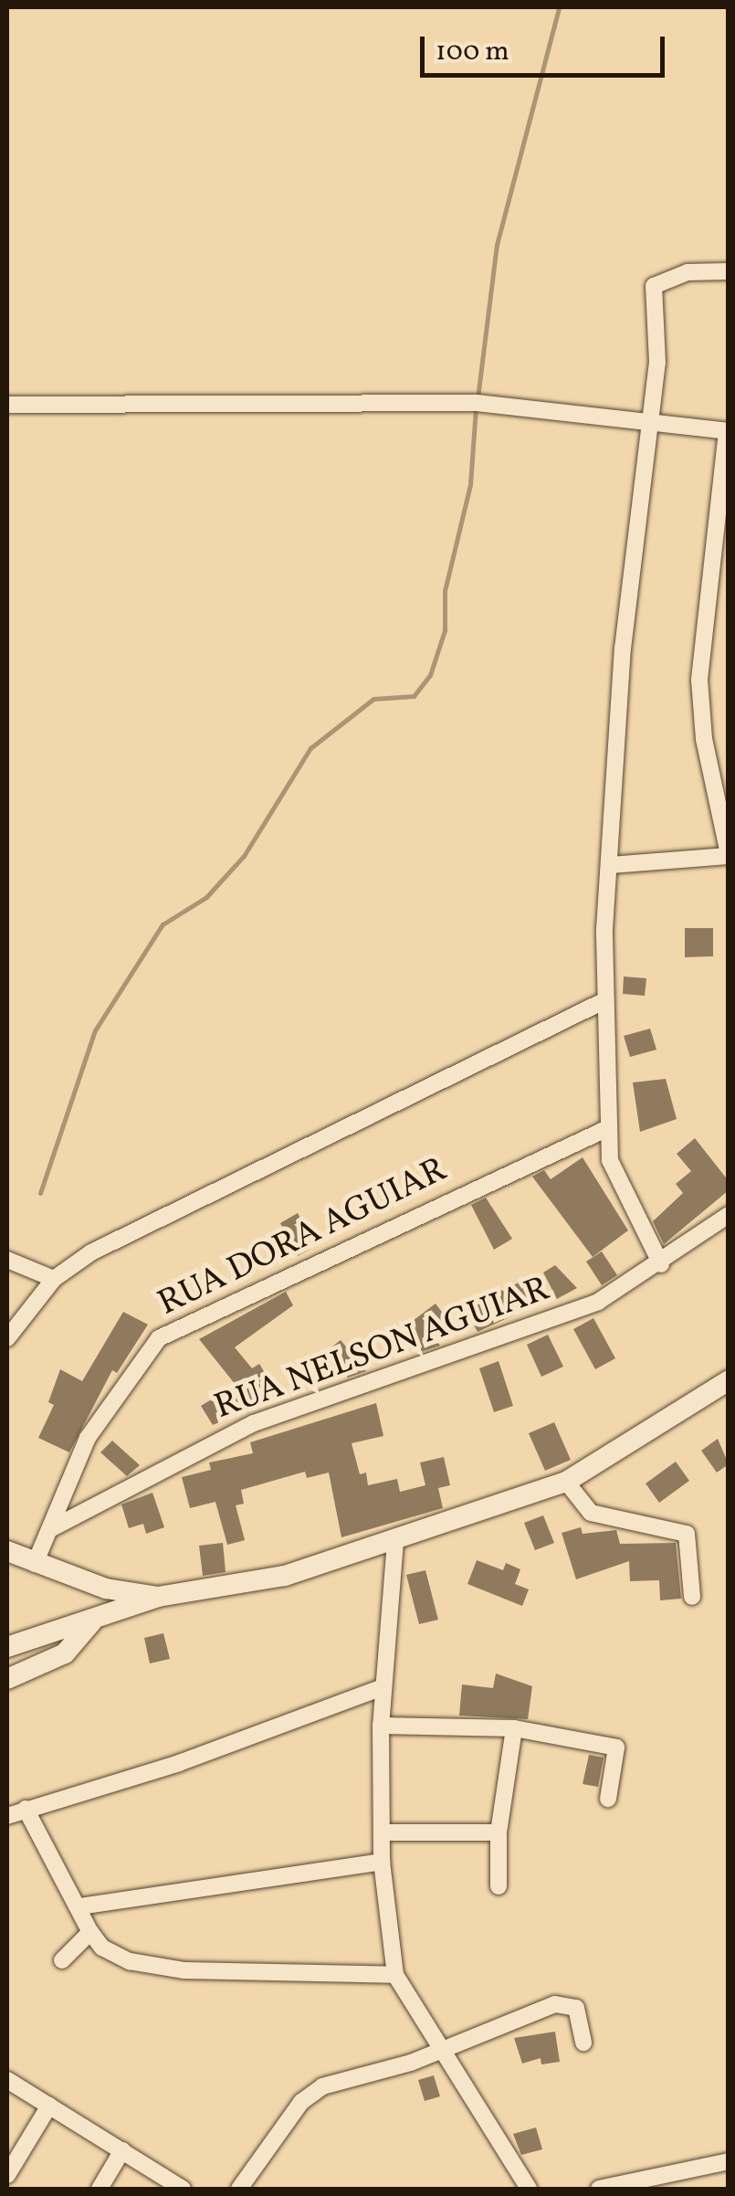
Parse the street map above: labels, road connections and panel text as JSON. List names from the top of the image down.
{
  "streets": {
    "street": ["RUA DORA AGUIAR", "RUA NELSON AGUIAR"]
  },
  "crossings": [
    ["RUA DORA AGUIAR", "RUA NELSON AGUIAR"]
  ],
  "scale_bar": "100 m"
}
